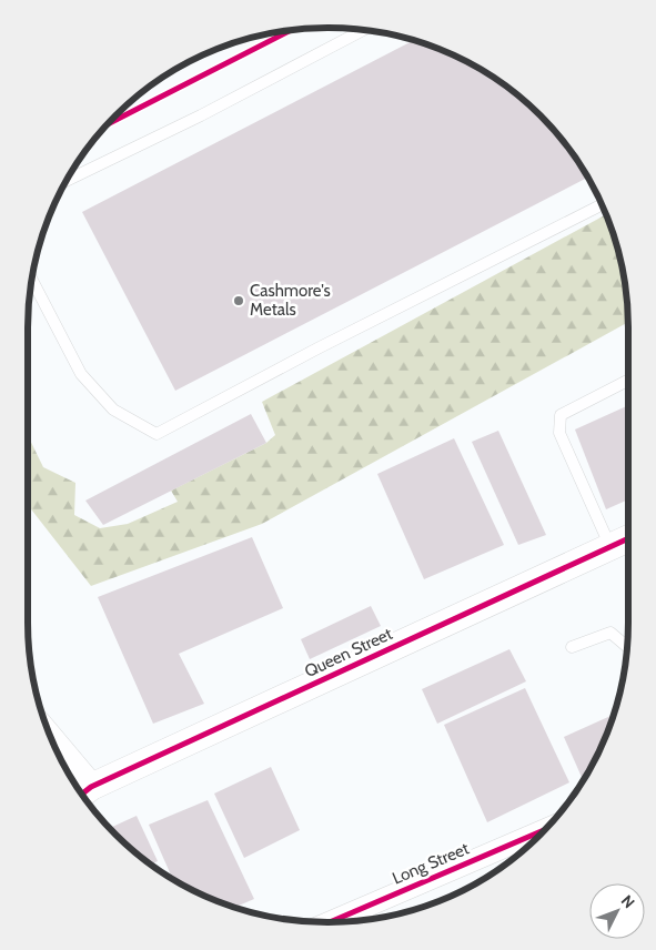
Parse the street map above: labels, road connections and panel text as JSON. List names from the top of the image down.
{
  "streets": {
    "street": ["Queen Street", "Long Street"]
  },
  "places": ["Cashmore's Metals"],
  "north": "top right"
}
